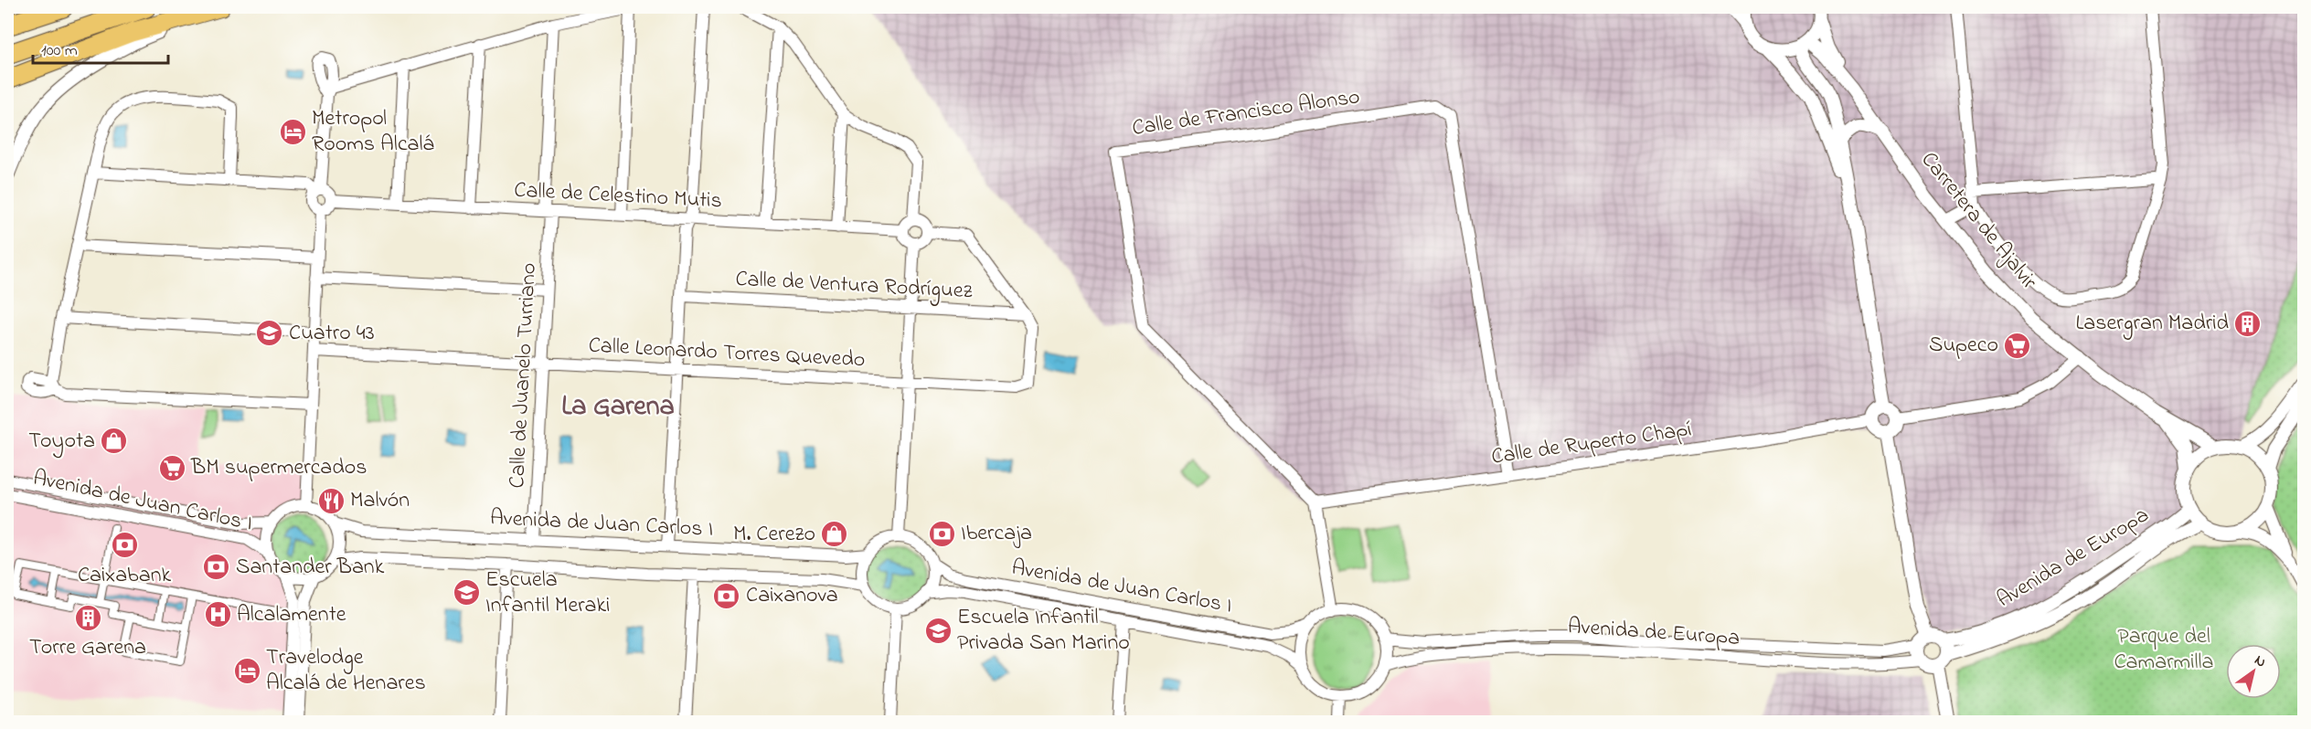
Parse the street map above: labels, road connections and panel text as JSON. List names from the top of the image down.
{
  "streets": {
    "street": [
      "Calle de Francisco Alonso",
      "Calle de Celestino Mutis",
      "Carretera de Ajalvir",
      "Calle de Ventura Rodríguez",
      "Calle Leonardo Torres Quevedo",
      "Calle de Juanelo Turriano",
      "Calle de Ruperto Chapí",
      "Avenida de Juan Carlos I",
      "Avenida de Europa"
    ]
  },
  "crossings": [
    ["Calle de Francisco Alonso", "Calle de Ruperto Chapí"],
    ["Calle de Celestino Mutis", "Calle de Juanelo Turriano"],
    ["Carretera de Ajalvir", "Avenida de Europa"],
    ["Calle de Ventura Rodríguez", "Calle Leonardo Torres Quevedo"],
    ["Calle Leonardo Torres Quevedo", "Calle de Juanelo Turriano"],
    ["Calle de Juanelo Turriano", "Avenida de Juan Carlos I"],
    ["Avenida de Juan Carlos I", "Avenida de Europa"]
  ],
  "districts": ["La Garena"],
  "parks": ["Parque del Camarmilla"],
  "places": {
    "hotel": ["Metropol Rooms Alcalá", "Travelodge Alcalá de Henares"],
    "building": ["Lasergran Madrid", "Torre Garena"],
    "school or university": ["Cuatro 43", "Escuela Infantil Meraki", "Escuela Infantil Privada San Marino"],
    "supermarket": ["Supeco", "BM supermercados"],
    "shop": ["Toyota", "M. Cerezo"],
    "restaurant": ["Malvón"],
    "bank": [
      "Ibercaja",
      "Caixabank",
      "Santander Bank",
      "Caixanova"
    ],
    "hospital": ["Alcalamente"]
  },
  "scale_bar": "100 m",
  "north": "top right"
}
